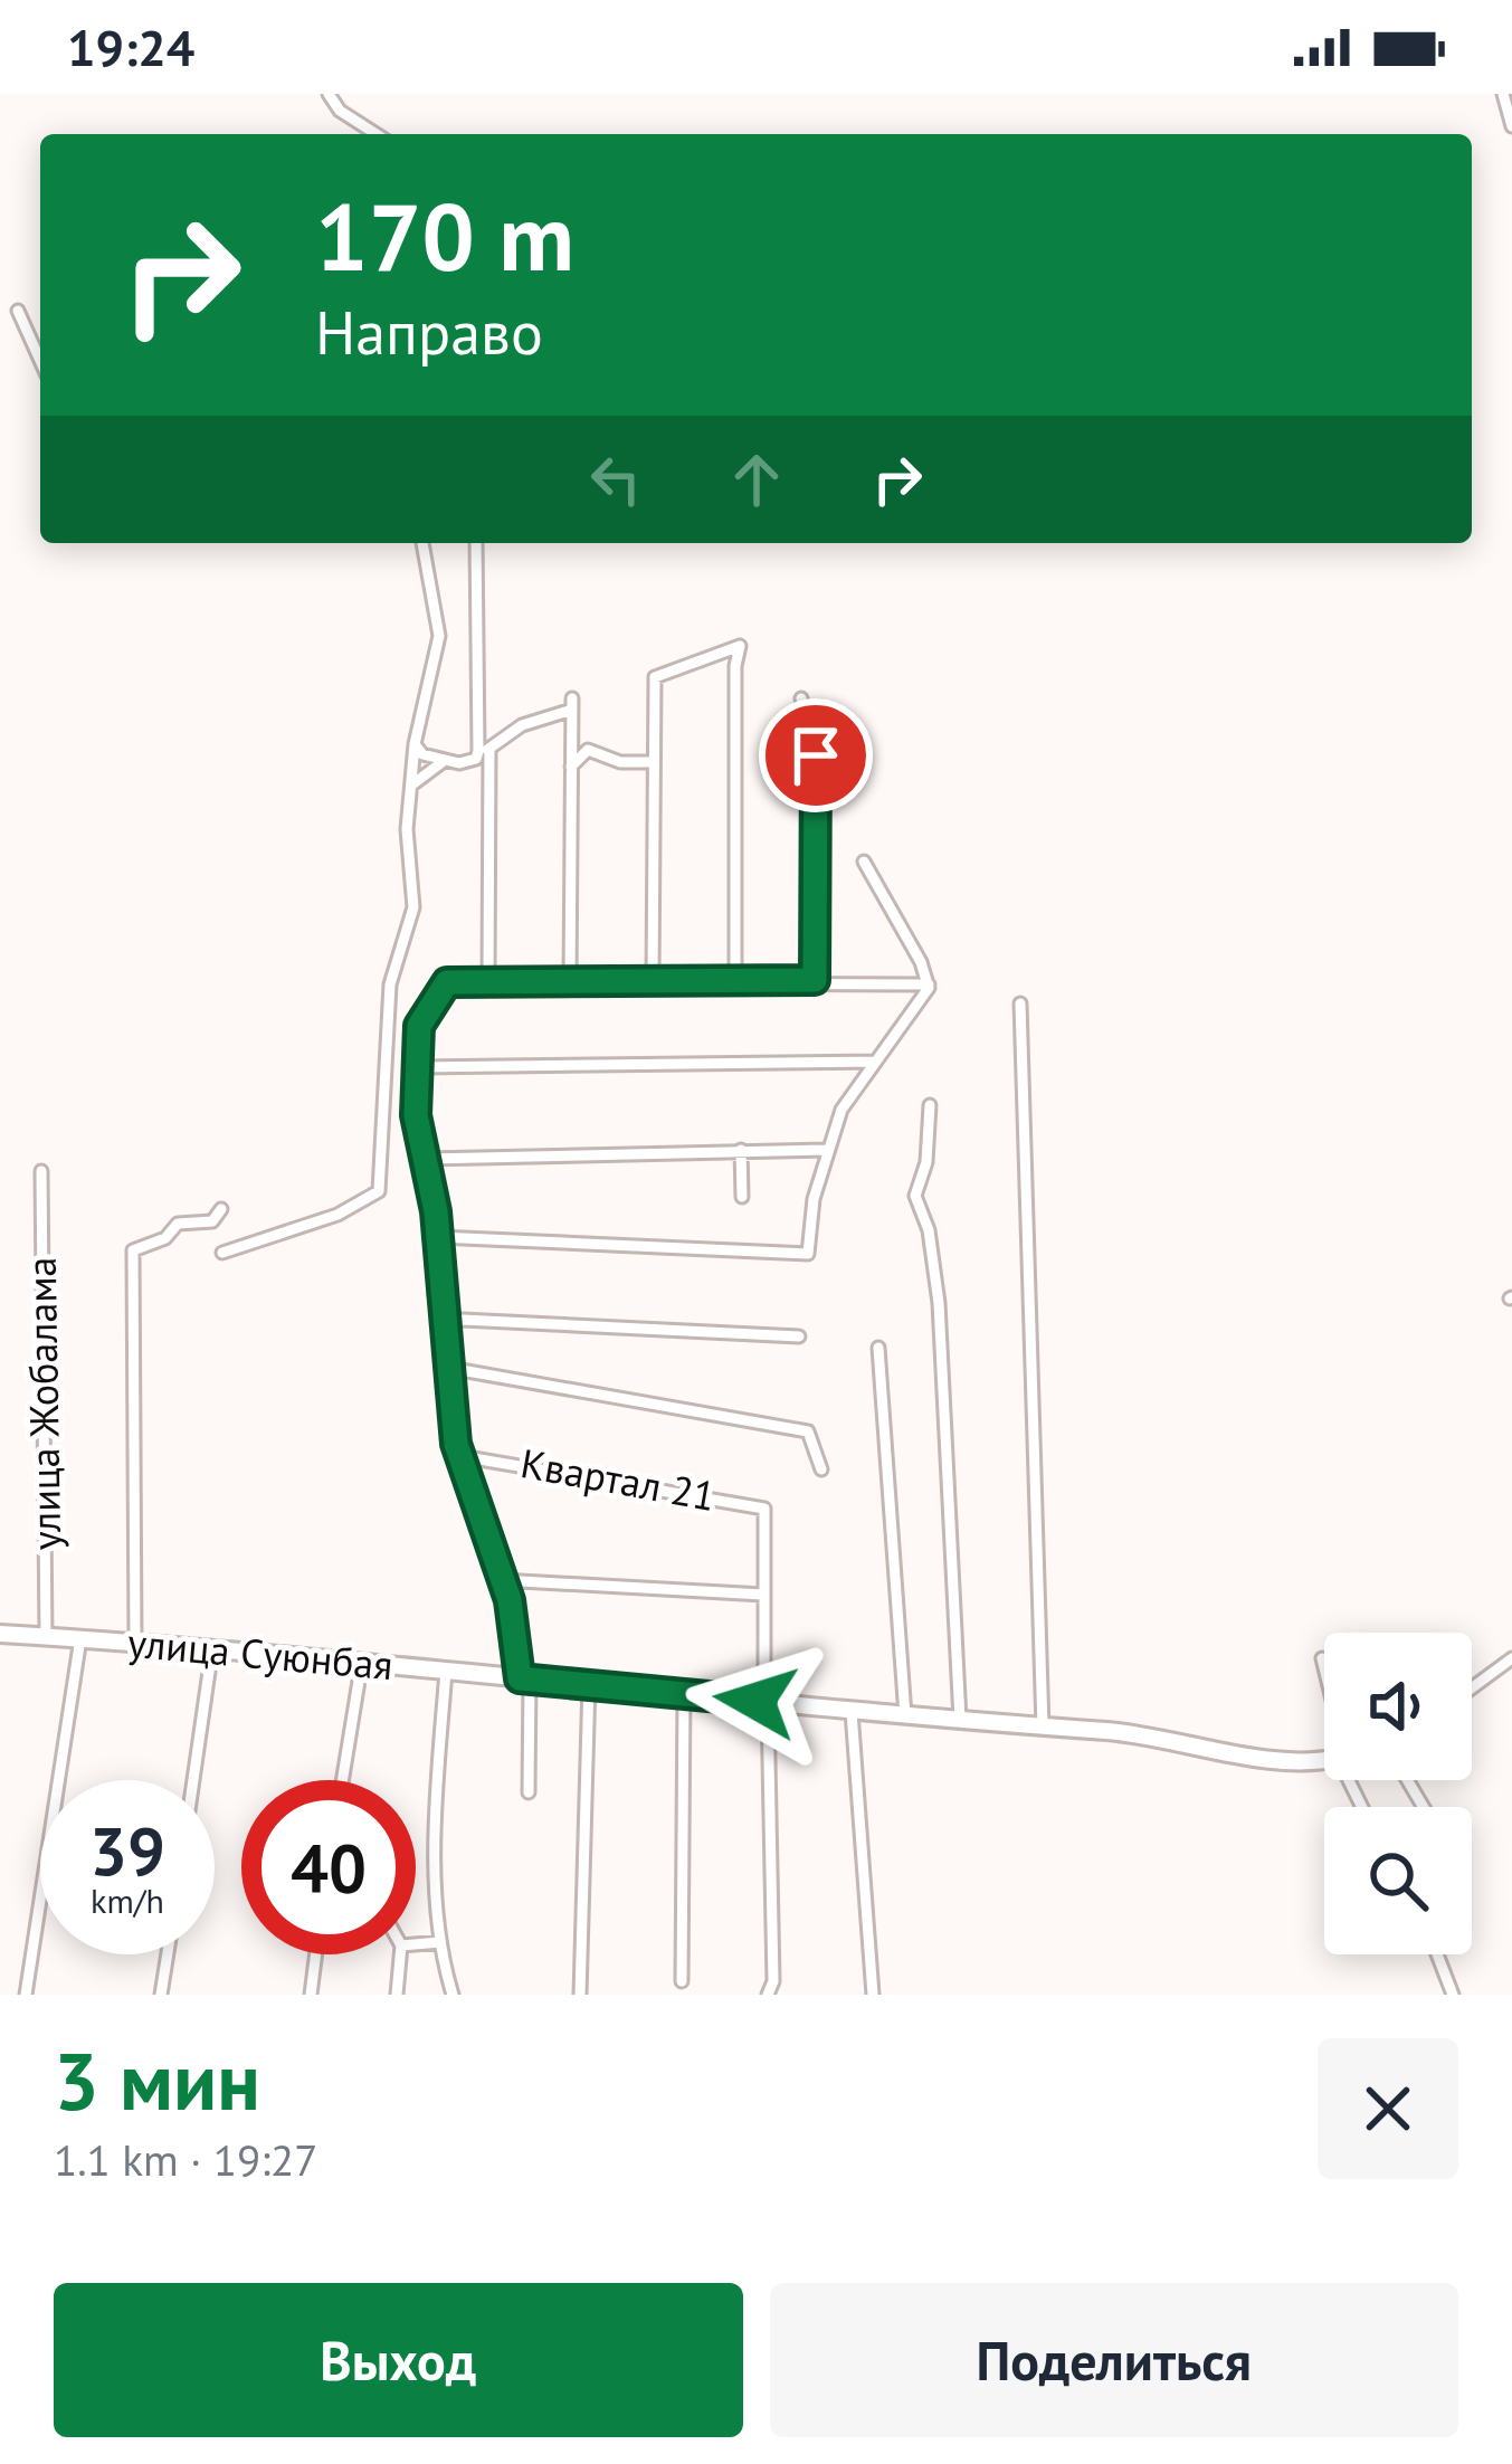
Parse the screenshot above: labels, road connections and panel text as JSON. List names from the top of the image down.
{
  "streets": {
    "street": ["улица Жобалама", "Квартал 21", "улица Суюнбая"]
  },
  "crossings": [
    ["улица Жобалама", "улица Суюнбая"]
  ],
  "page": {
    "status": "19:24",
    "turn": ["170 m", "Направо"],
    "speed": "39 km/h",
    "limit": "40",
    "heading": ["3 мин", "1.1 km · 19:27"],
    "buttons": ["Выход", "Поделиться"]
  }
}
